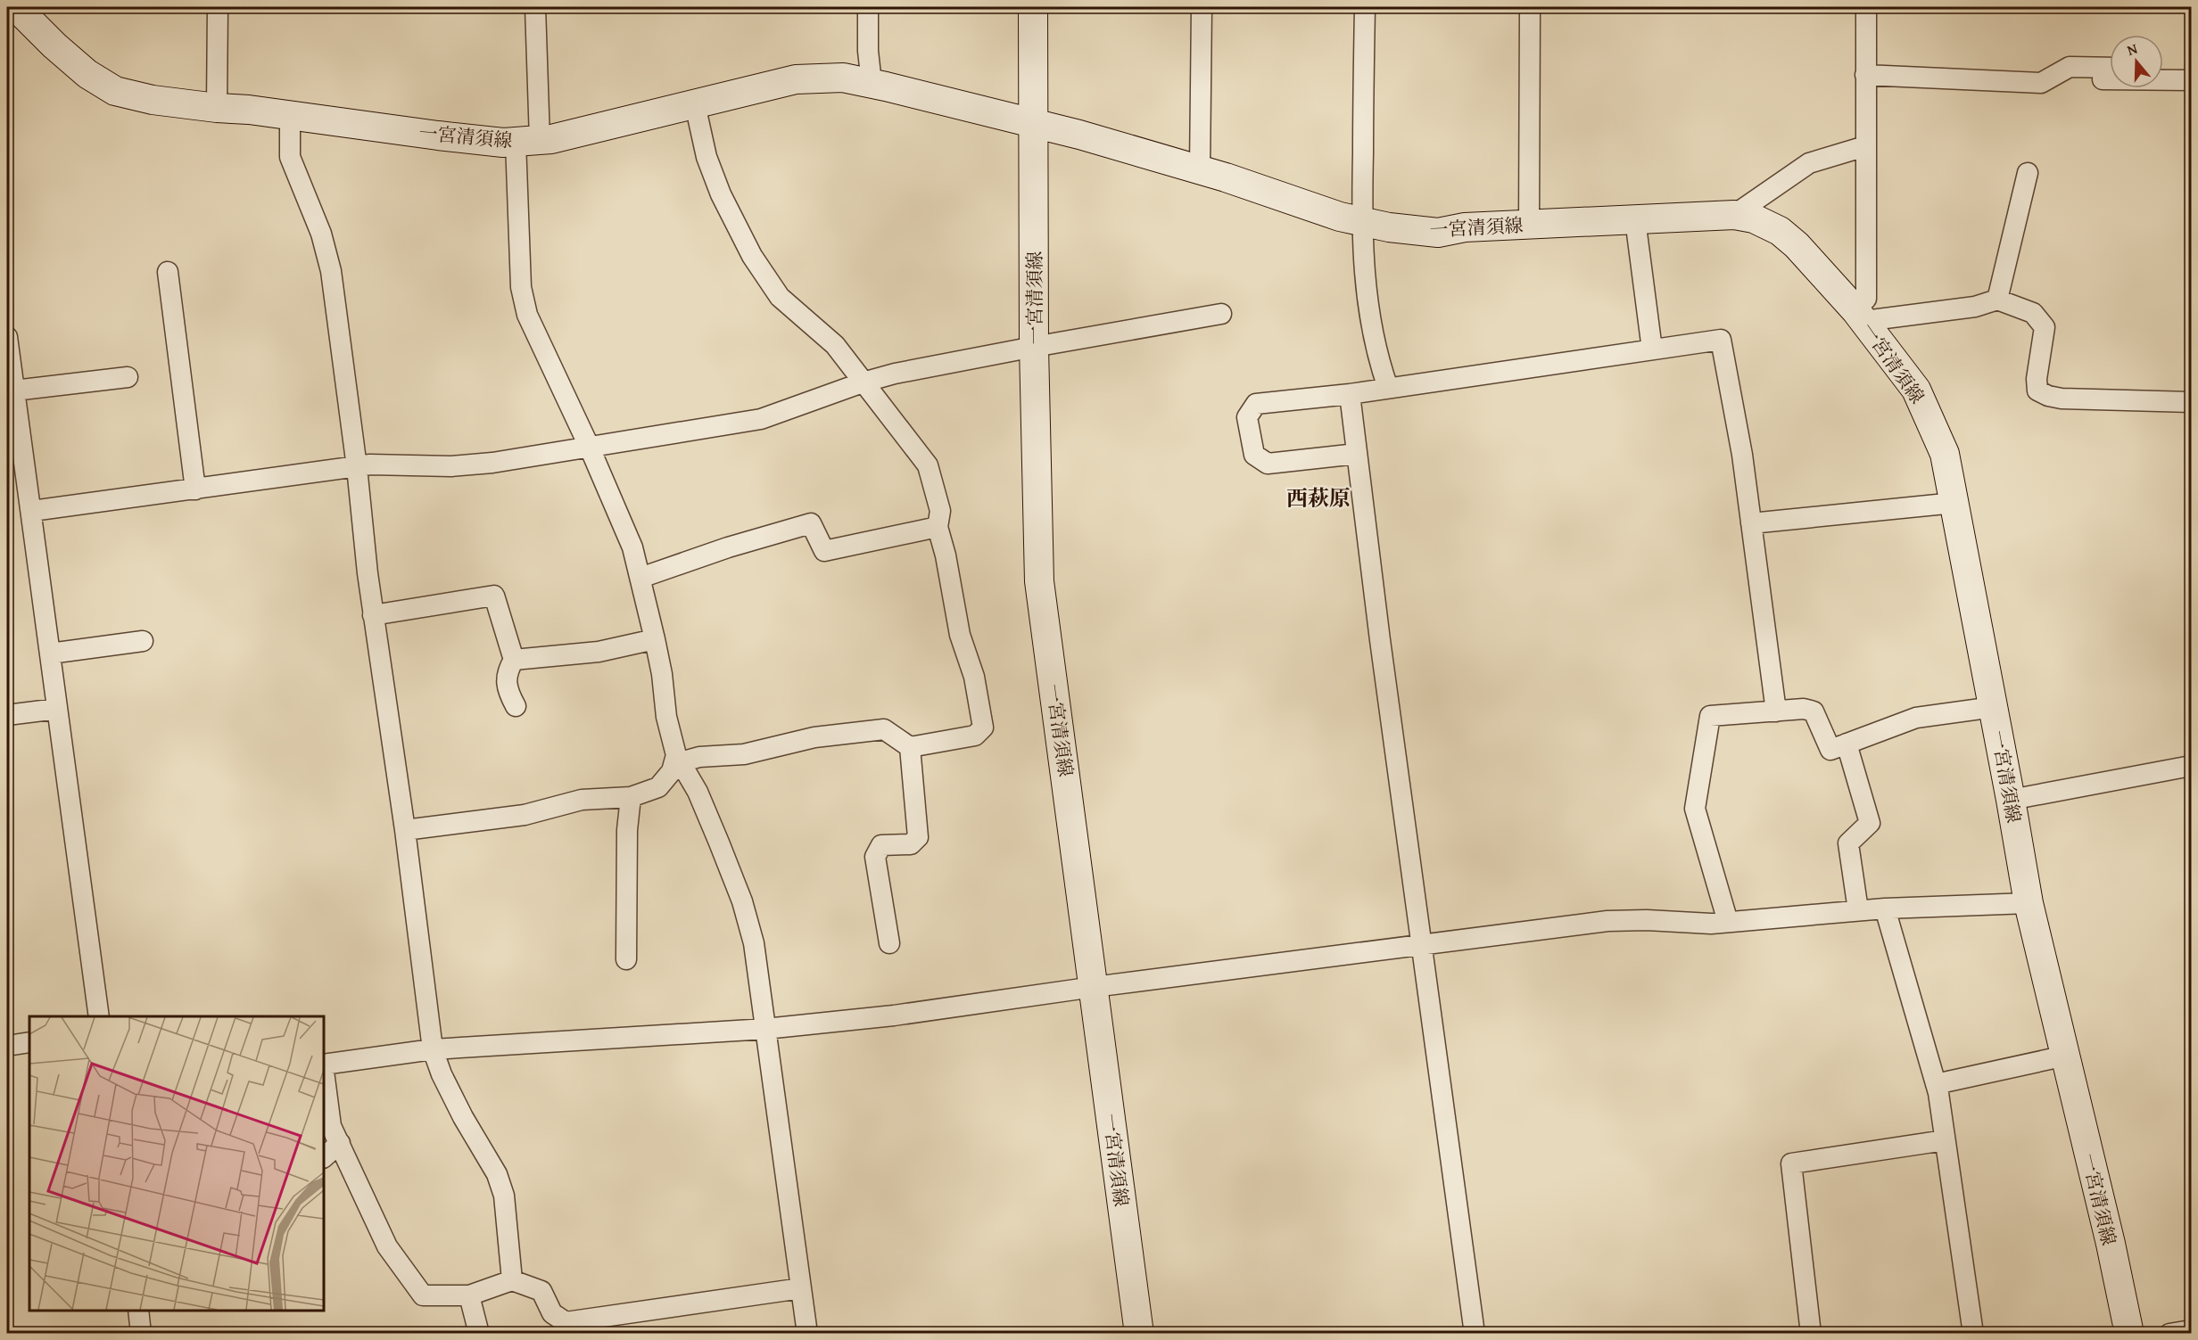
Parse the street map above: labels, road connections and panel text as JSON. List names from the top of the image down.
{
  "streets": {
    "main road": ["一宮清須線"]
  },
  "districts": ["西萩原"],
  "north": "top"
}
